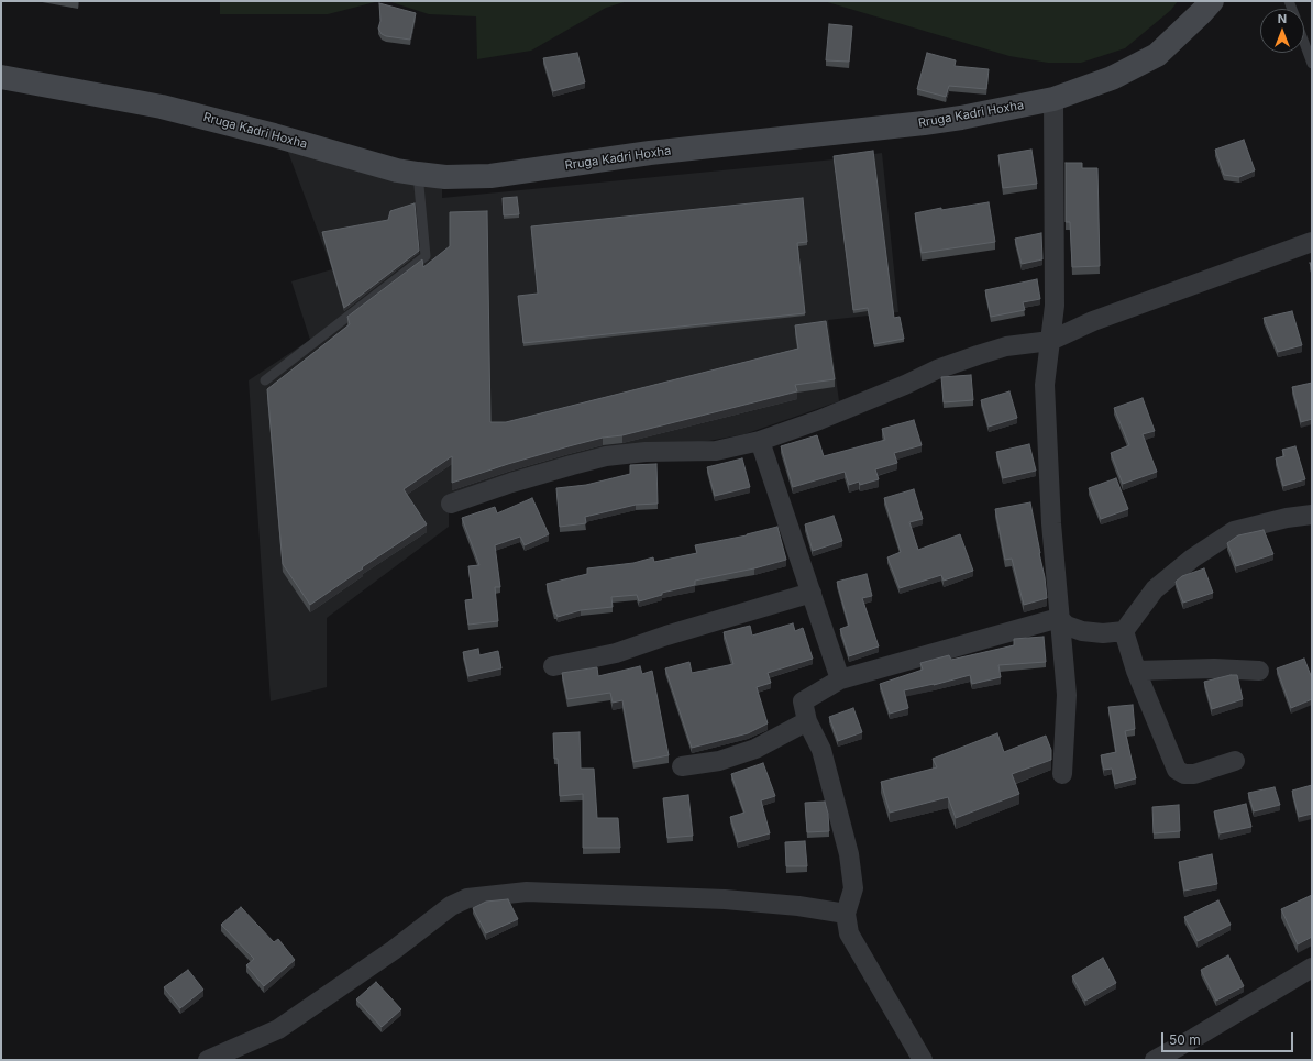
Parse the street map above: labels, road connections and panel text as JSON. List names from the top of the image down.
{
  "streets": {
    "main road": ["Rruga Kadri Hoxha"]
  },
  "scale_bar": "50 m",
  "north": "top"
}
